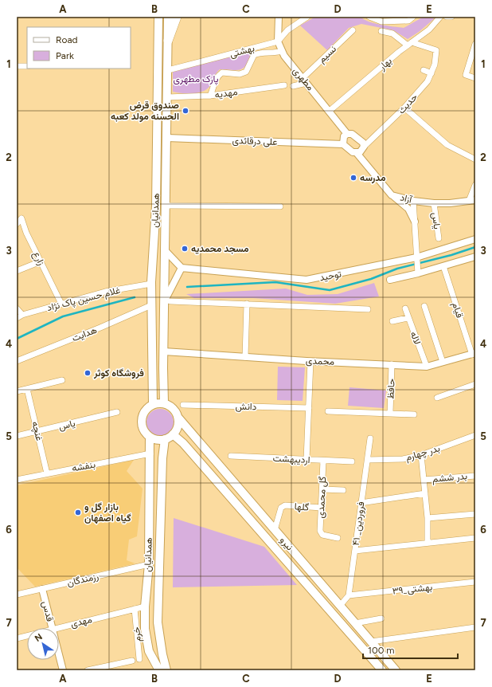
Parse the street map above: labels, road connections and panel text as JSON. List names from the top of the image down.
{
  "streets": {
    "main road": ["همدانیان", "نیرو"],
    "street": [
      "بهشتی",
      "نسیم",
      "بهار",
      "مطهری",
      "مهدیه",
      "حدیث",
      "علی درقائدی",
      "آزاد",
      "یاس",
      "زارع",
      "توحید",
      "غلام حسین پاک نژاد",
      "قیام",
      "هدایت",
      "لاله",
      "محمدی",
      "حافظ",
      "دانش",
      "غنچه",
      "بدر چهارم",
      "اردیبهشت",
      "بنفشه",
      "بدر ششم",
      "گل محمدی",
      "گلها",
      "۴۱ _فروردین",
      "رزمندگان",
      "۳۹_بهشتی",
      "قدس",
      "مهدی",
      "خرم"
    ]
  },
  "crossings": [
    ["بهشتی", "مطهری"],
    ["بهشتی", "همدانیان"],
    ["نسیم", "مطهری"],
    ["بهار", "مطهری"],
    ["بهار", "حدیث"],
    ["مطهری", "حدیث"],
    ["مطهری", "علی درقائدی"],
    ["مطهری", "آزاد"],
    ["مهدیه", "همدانیان"],
    ["حدیث", "علی درقائدی"],
    ["حدیث", "آزاد"],
    ["علی درقائدی", "آزاد"],
    ["علی درقائدی", "همدانیان"],
    ["آزاد", "یاس"],
    ["همدانیان", "غلام حسین پاک نژاد"],
    ["همدانیان", "هدایت"],
    ["همدانیان", "محمدی"],
    ["همدانیان", "بنفشه"],
    ["همدانیان", "نیرو"],
    ["همدانیان", "رزمندگان"],
    ["همدانیان", "مهدی"],
    ["یاس", "غنچه"],
    ["زارع", "غلام حسین پاک نژاد"],
    ["قیام", "محمدی"],
    ["لاله", "محمدی"],
    ["محمدی", "حافظ"],
    ["غنچه", "بنفشه"],
    ["بدر چهارم", "۴۱ _فروردین"],
    ["اردیبهشت", "گل محمدی"],
    ["گل محمدی", "گلها"],
    ["گلها", "نیرو"],
    ["۴۱ _فروردین", "۳۹_بهشتی"],
    ["رزمندگان", "قدس"],
    ["مهدی", "خرم"]
  ],
  "parks": ["پارک مطهری"],
  "places": [
    "صندوق قرض الحسنه مولد کعبه",
    "مدرسه",
    "مسجد محمدیه",
    "فروشگاه کوثر",
    "بازار گل و گیاه اصفهان"
  ],
  "legend": ["Road", "Park"],
  "scale_bar": "100 m",
  "north": "top left",
  "grid": {
    "columns": [
      "A",
      "B",
      "C",
      "D",
      "E"
    ],
    "rows": [
      "1",
      "2",
      "3",
      "4",
      "5",
      "6",
      "7"
    ]
  }
}
